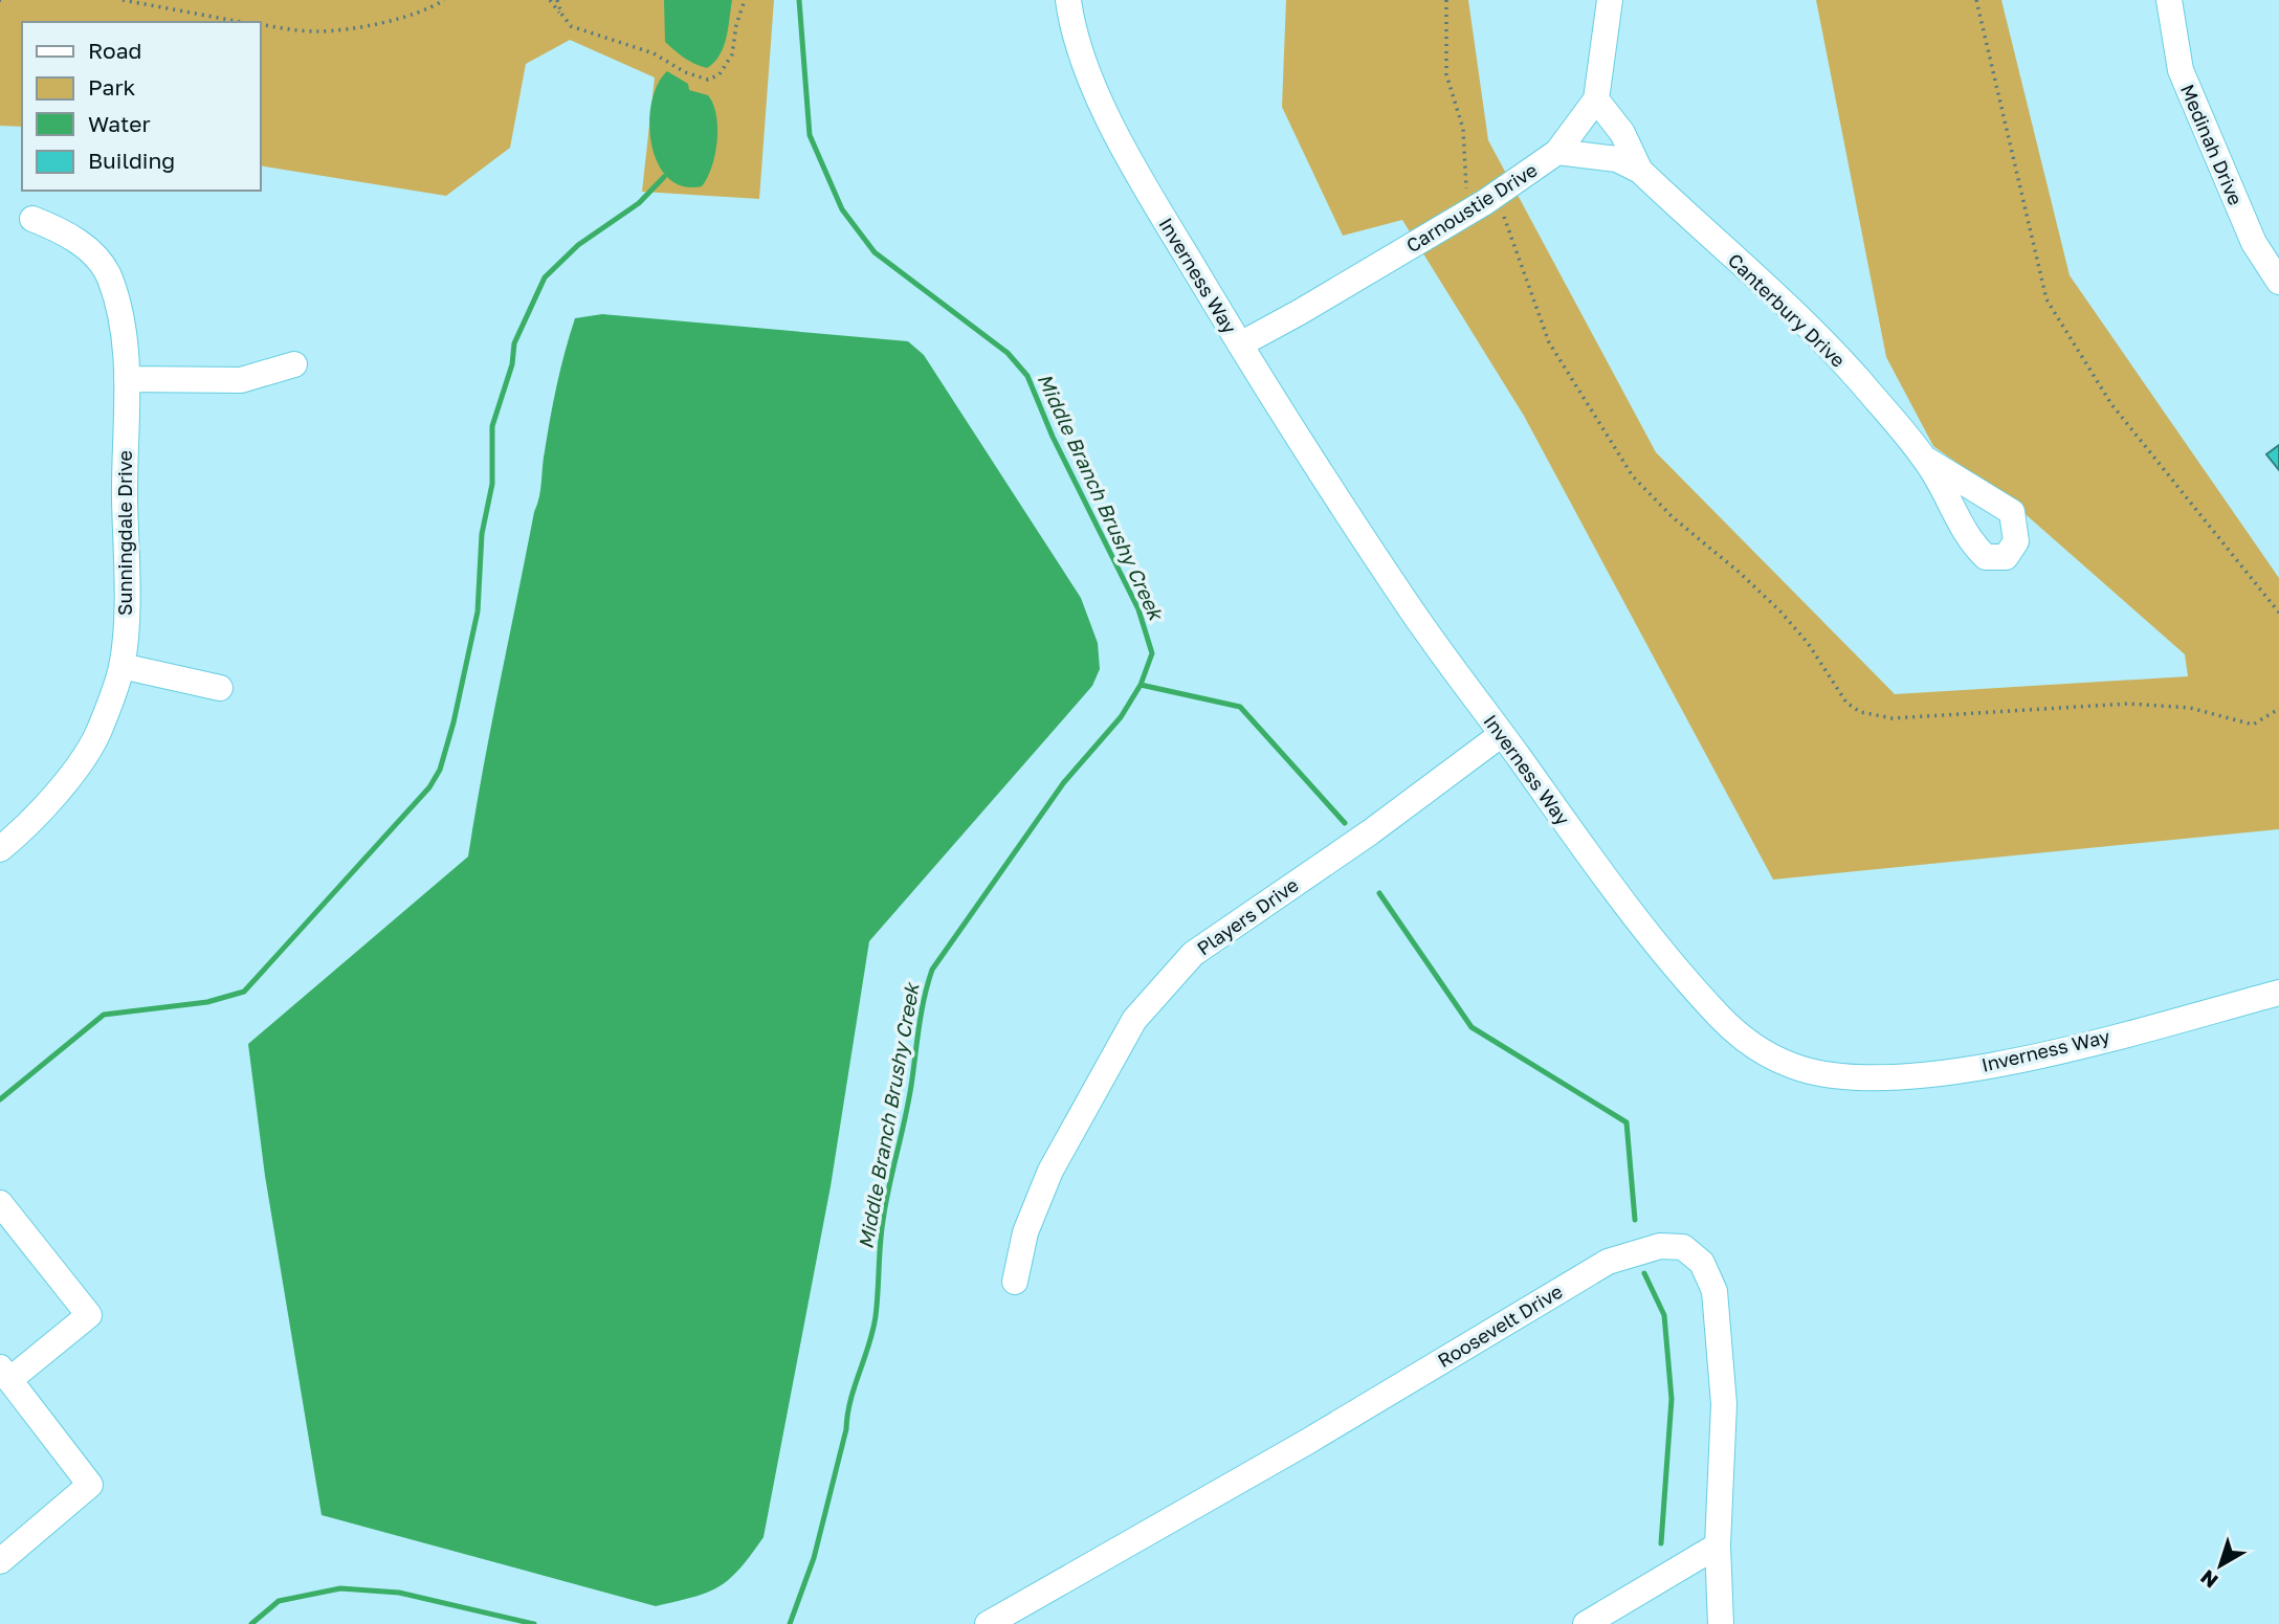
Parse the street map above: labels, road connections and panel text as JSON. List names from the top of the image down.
{
  "streets": {
    "street": [
      "Medinah Drive",
      "Carnoustie Drive",
      "Inverness Way",
      "Canterbury Drive",
      "Sunningdale Drive",
      "Players Drive",
      "Roosevelt Drive"
    ]
  },
  "crossings": [
    ["Carnoustie Drive", "Inverness Way"],
    ["Carnoustie Drive", "Canterbury Drive"],
    ["Inverness Way", "Players Drive"]
  ],
  "water": ["Middle Branch Brushy Creek"],
  "legend": [
    "Road",
    "Park",
    "Water",
    "Building"
  ],
  "north": "bottom left"
}
